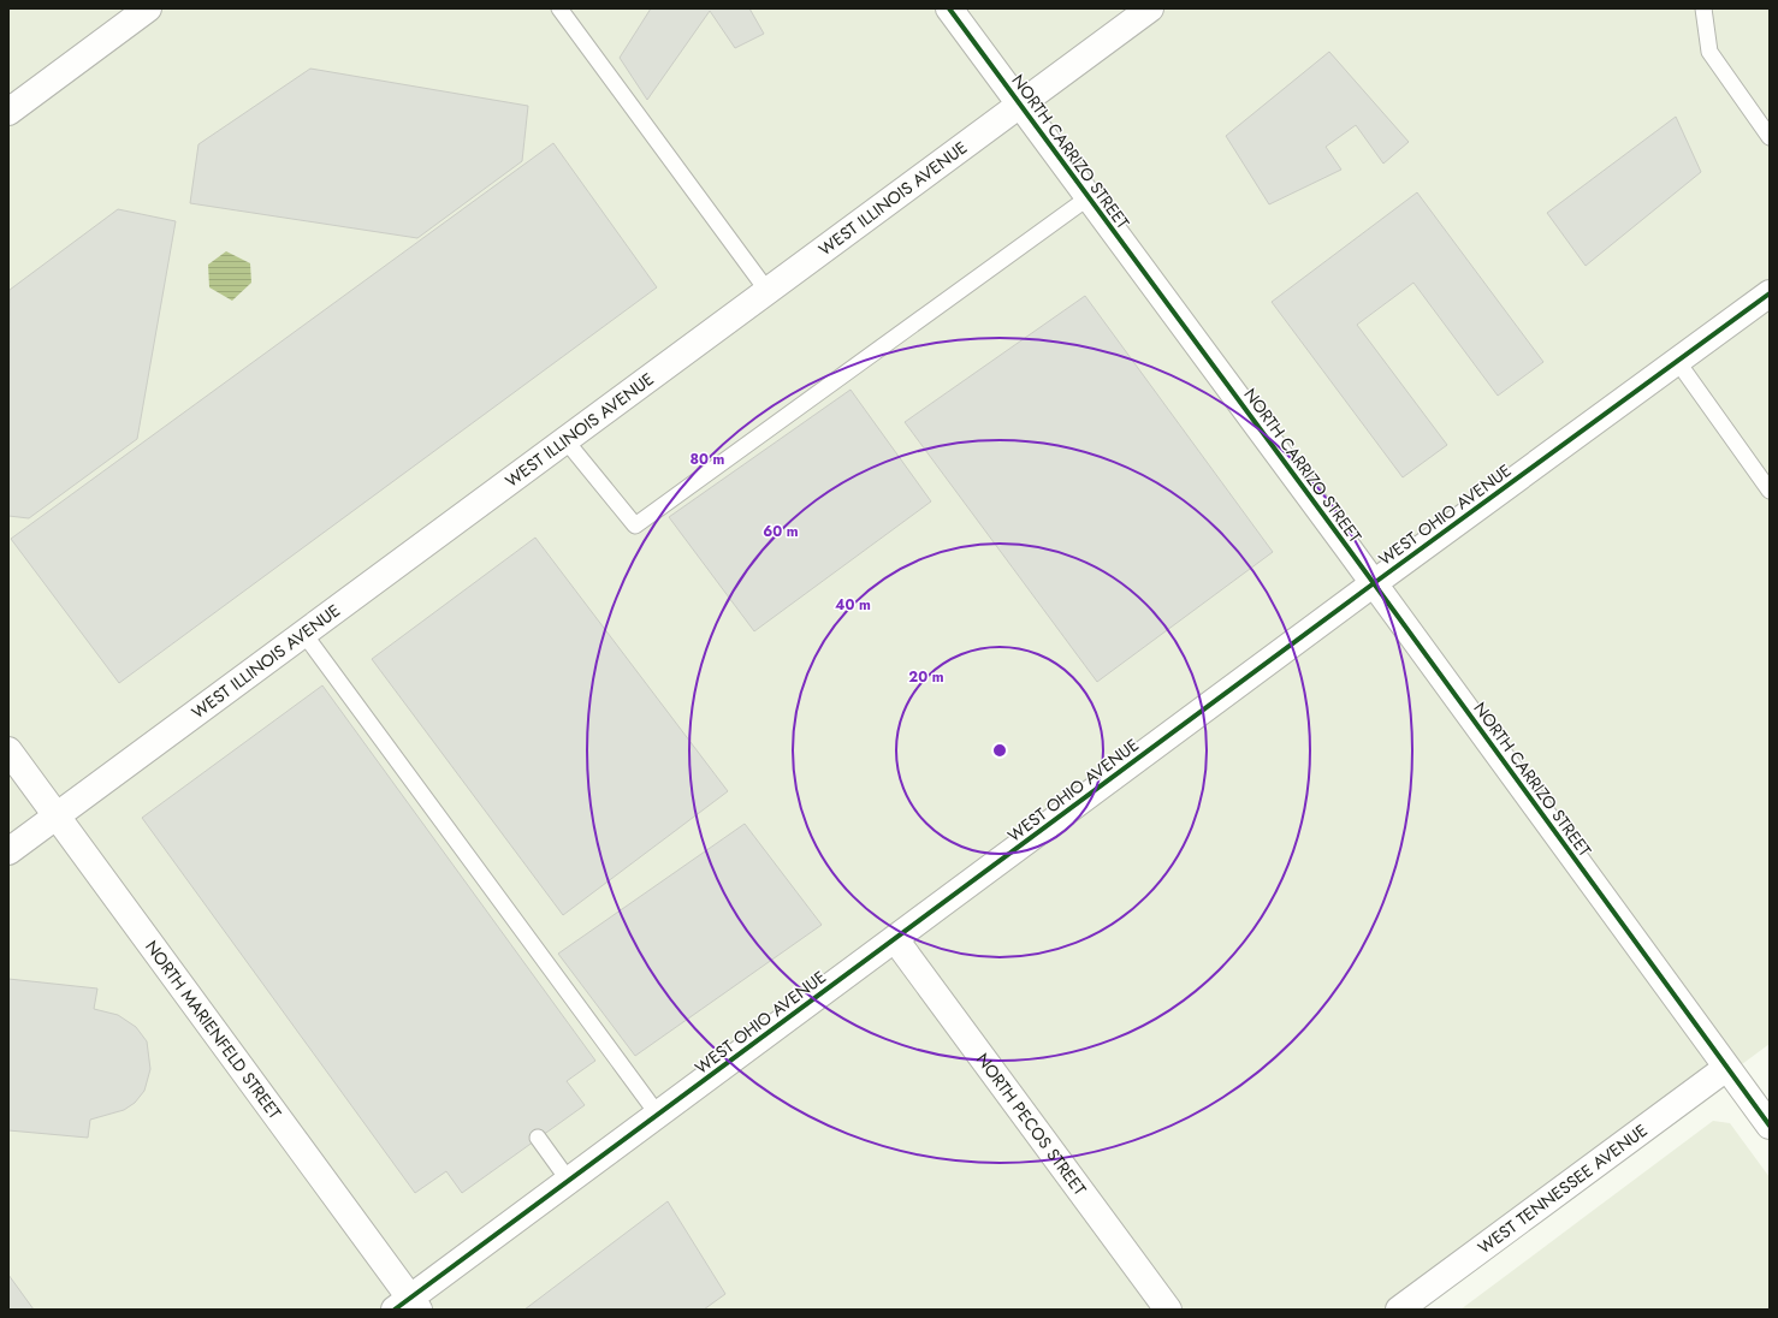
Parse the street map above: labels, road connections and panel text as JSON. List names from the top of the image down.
{
  "streets": {
    "street": [
      "NORTH CARRIZO STREET",
      "WEST ILLINOIS AVENUE",
      "WEST OHIO AVENUE",
      "NORTH MARIENFELD STREET",
      "NORTH PECOS STREET",
      "WEST TENNESSEE AVENUE"
    ]
  },
  "crossings": [
    ["NORTH CARRIZO STREET", "WEST ILLINOIS AVENUE"],
    ["NORTH CARRIZO STREET", "WEST OHIO AVENUE"],
    ["NORTH CARRIZO STREET", "WEST TENNESSEE AVENUE"],
    ["WEST ILLINOIS AVENUE", "NORTH MARIENFELD STREET"],
    ["WEST OHIO AVENUE", "NORTH MARIENFELD STREET"],
    ["WEST OHIO AVENUE", "NORTH PECOS STREET"]
  ],
  "rings": [
    "80 m",
    "60 m",
    "40 m",
    "20 m"
  ]
}
